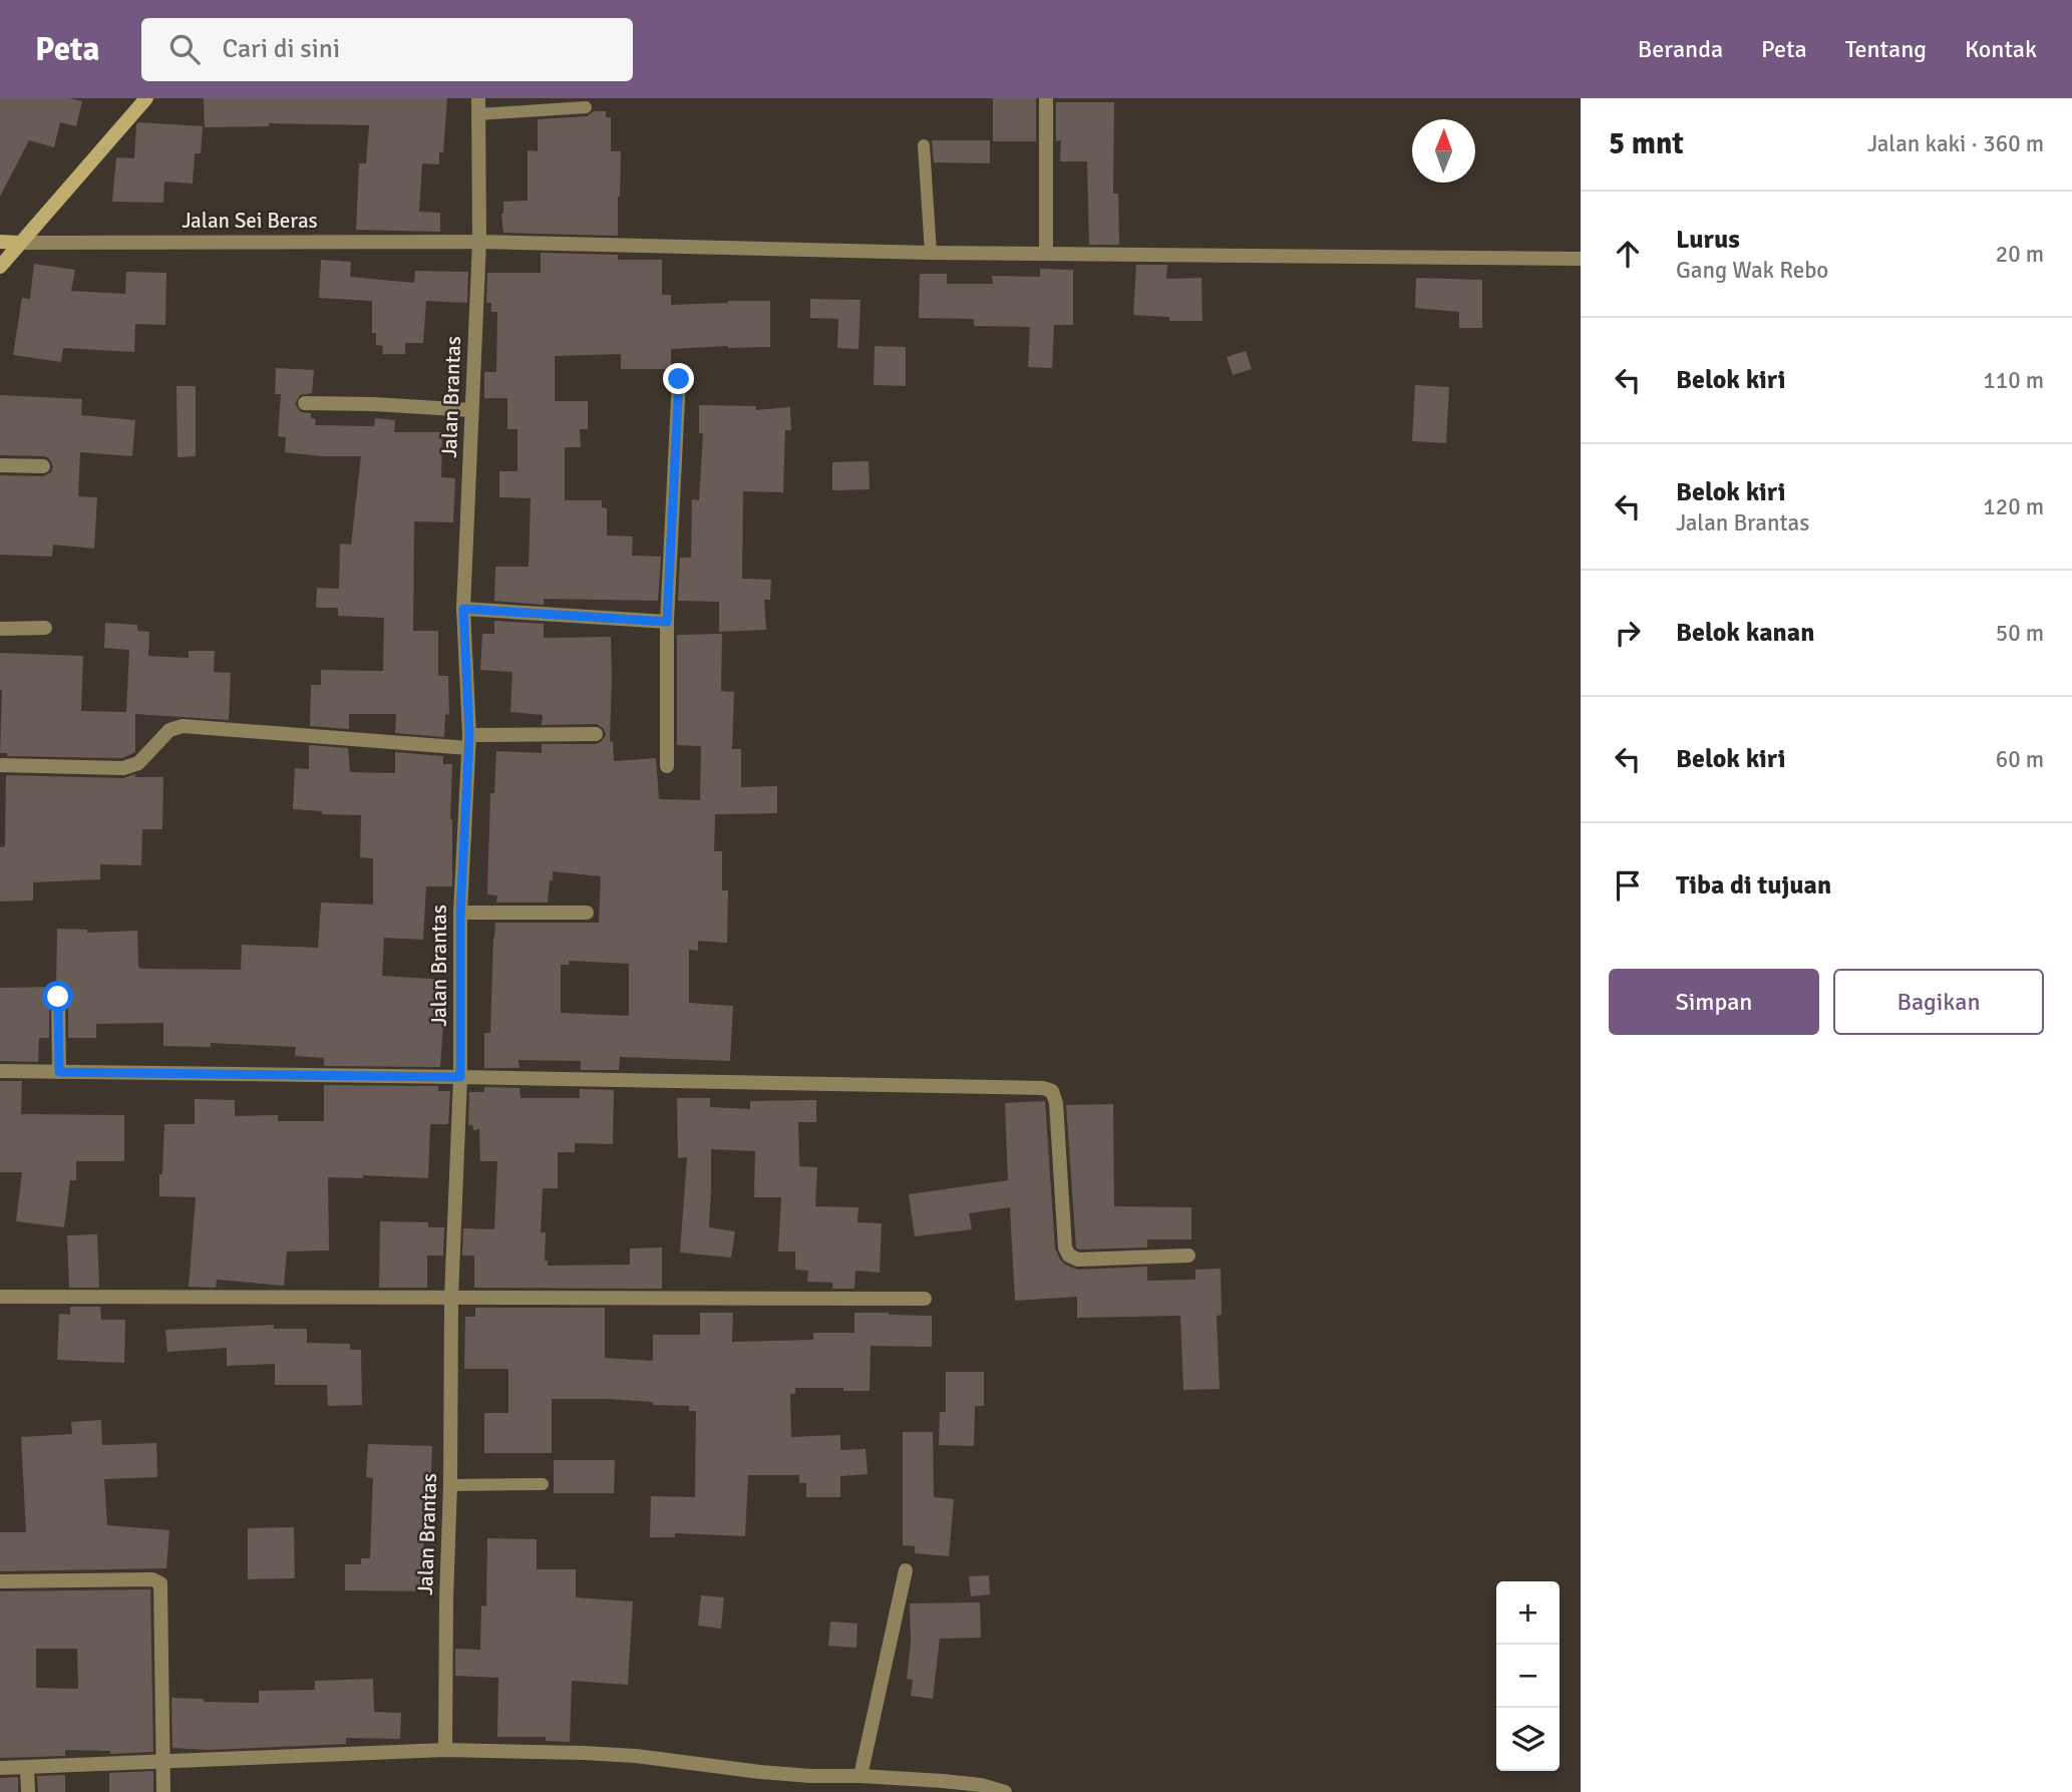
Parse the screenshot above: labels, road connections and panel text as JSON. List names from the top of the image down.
{
  "streets": {
    "street": ["Jalan Sei Beras", "Jalan Brantas"]
  },
  "crossings": [
    ["Jalan Sei Beras", "Jalan Brantas"]
  ],
  "north": "top",
  "page": {
    "header": "Peta",
    "search": "Cari di sini",
    "nav": [
      "Beranda",
      "Peta",
      "Tentang",
      "Kontak"
    ],
    "heading": ["5 mnt", "Jalan kaki · 360 m"],
    "list": [
      ["Lurus", "Gang Wak Rebo", "20 m"],
      ["Belok kiri", "110 m"],
      ["Belok kiri", "Jalan Brantas", "120 m"],
      ["Belok kanan", "50 m"],
      ["Belok kiri", "60 m"],
      "Tiba di tujuan"
    ],
    "buttons": ["Simpan", "Bagikan"],
    "map_buttons": ["+", "−"]
  }
}
